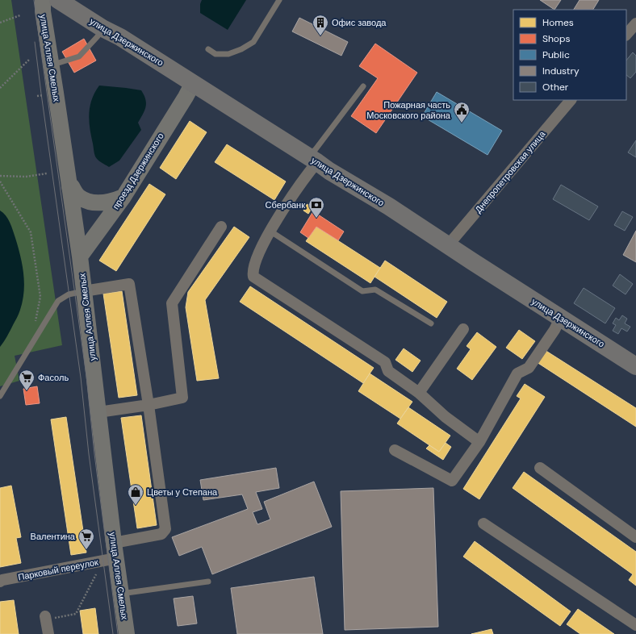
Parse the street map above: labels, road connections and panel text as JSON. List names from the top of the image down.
{
  "streets": {
    "main road": ["улица Дзержинского", "улица Аллея Смелых", "проезд Дзержинского"],
    "street": ["Днепропетровская улица", "Парковый переулок"]
  },
  "crossings": [
    ["улица Дзержинского", "проезд Дзержинского"],
    ["улица Дзержинского", "Днепропетровская улица"],
    ["улица Аллея Смелых", "проезд Дзержинского"],
    ["улица Аллея Смелых", "Парковый переулок"]
  ],
  "places": {
    "building": ["Офис завода"],
    "public building": ["Пожарная часть Московского района"],
    "bank": ["Сбербанк"],
    "supermarket": ["Фасоль", "Валентина"],
    "shop": ["Цветы у Степана"]
  },
  "legend": [
    "Homes",
    "Shops",
    "Public",
    "Industry",
    "Other"
  ]
}
